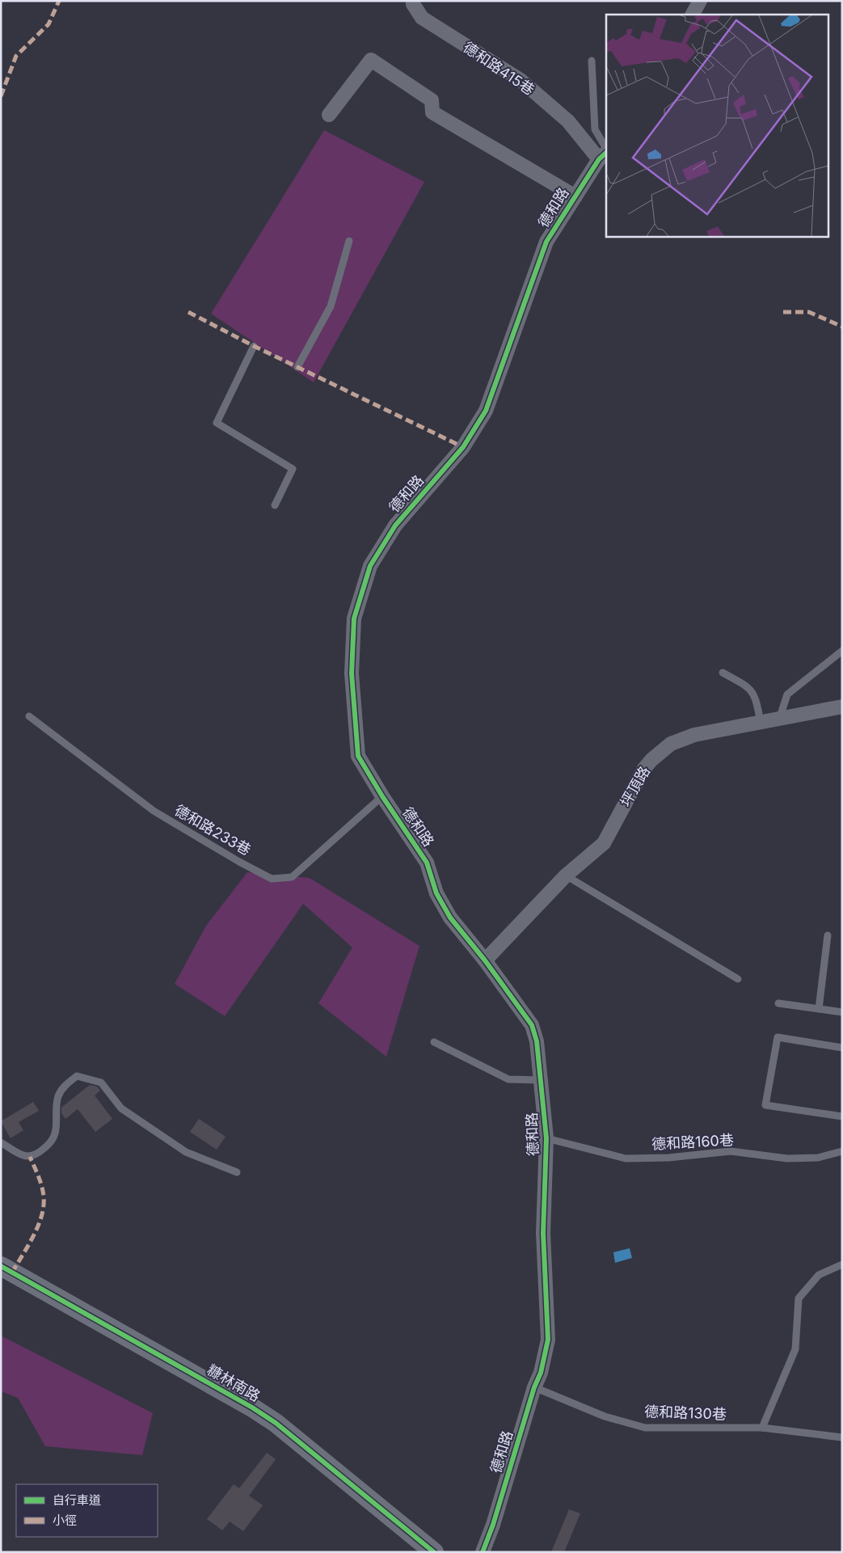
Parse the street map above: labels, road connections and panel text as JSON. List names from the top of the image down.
{
  "streets": {
    "street": [
      "德和路415巷",
      "德和路",
      "坪頂路",
      "糠林南路"
    ],
    "lane": ["德和路233巷", "德和路160巷", "德和路130巷"]
  },
  "crossings": [
    ["德和路415巷", "德和路"],
    ["德和路", "坪頂路"],
    ["德和路", "德和路233巷"],
    ["德和路", "德和路160巷"],
    ["德和路", "德和路130巷"]
  ],
  "legend": ["自行車道", "小徑"]
}
